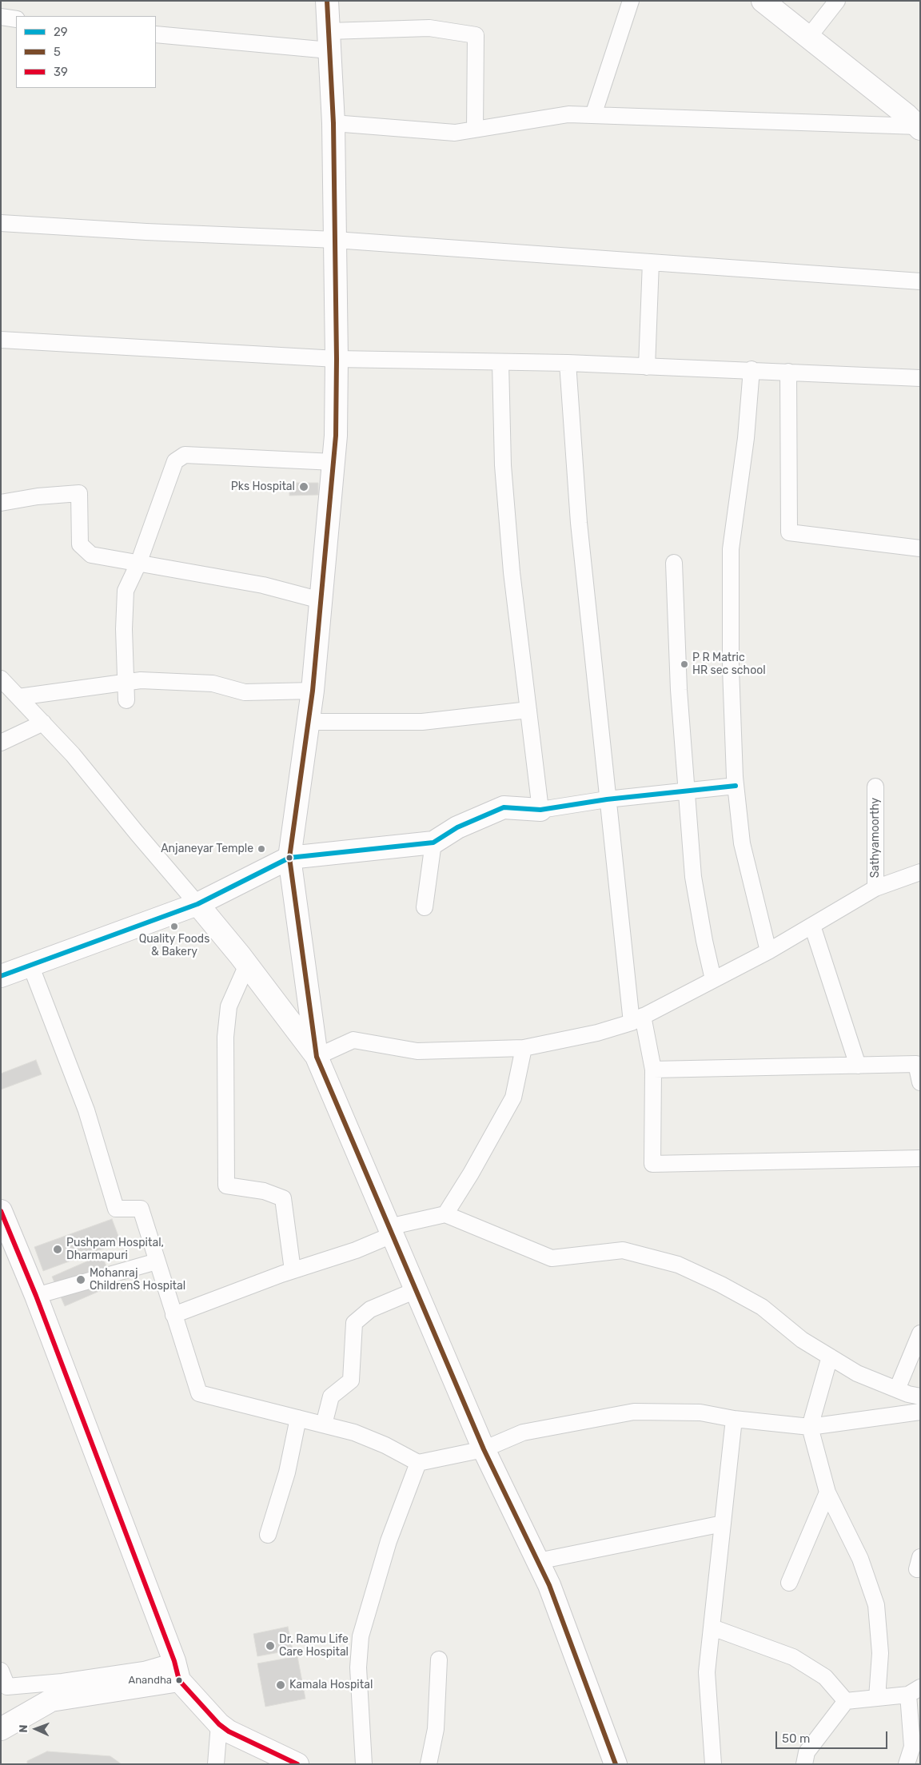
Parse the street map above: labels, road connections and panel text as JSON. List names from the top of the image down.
{
  "streets": {
    "street": ["Sathyamoorthy"]
  },
  "places": [
    "Pks Hospital",
    "P R Matric HR sec school",
    "Anjaneyar Temple",
    "Quality Foods & Bakery",
    "Pushpam Hospital, Dharmapuri",
    "Mohanraj ChildrenS Hospital",
    "Dr. Ramu Life Care Hospital",
    "Anandha",
    "Kamala Hospital"
  ],
  "lines": ["transit line 5", "transit line 29", "transit line 39"],
  "legend": ["29", "5", "39"],
  "scale_bar": "50 m",
  "north": "left"
}
